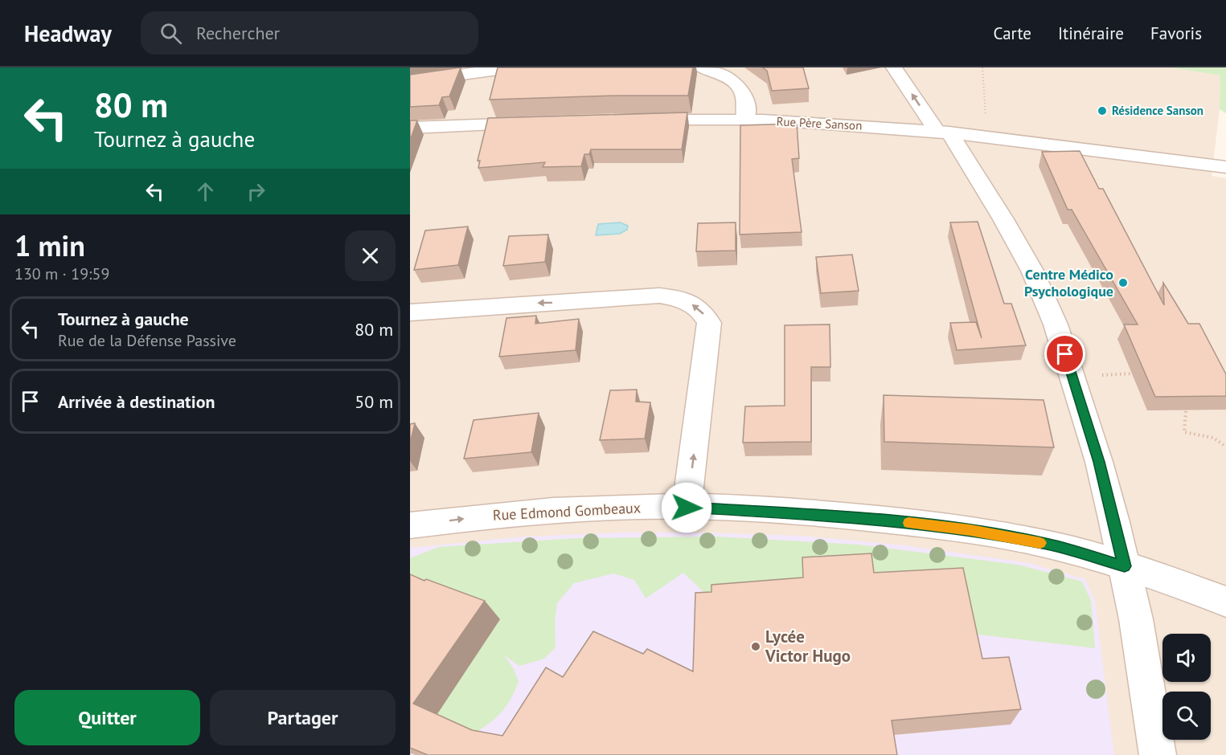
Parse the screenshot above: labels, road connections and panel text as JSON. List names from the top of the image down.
{
  "streets": {
    "street": ["Rue Père Sanson", "Rue Edmond Gombeaux"]
  },
  "places": ["Résidence Sanson", "Centre Médico Psychologique", "Lycée Victor Hugo"],
  "page": {
    "header": "Headway",
    "search": "Rechercher",
    "nav": ["Carte", "Itinéraire", "Favoris"],
    "turn": ["80 m", "Tournez à gauche"],
    "heading": ["1 min", "130 m · 19:59"],
    "list": [
      {
        "name": "Tournez à gauche",
        "note": "Rue de la Défense Passive",
        "value": "80 m"
      },
      {
        "name": "Arrivée à destination",
        "value": "50 m"
      }
    ],
    "buttons": ["Quitter", "Partager"]
  }
}
